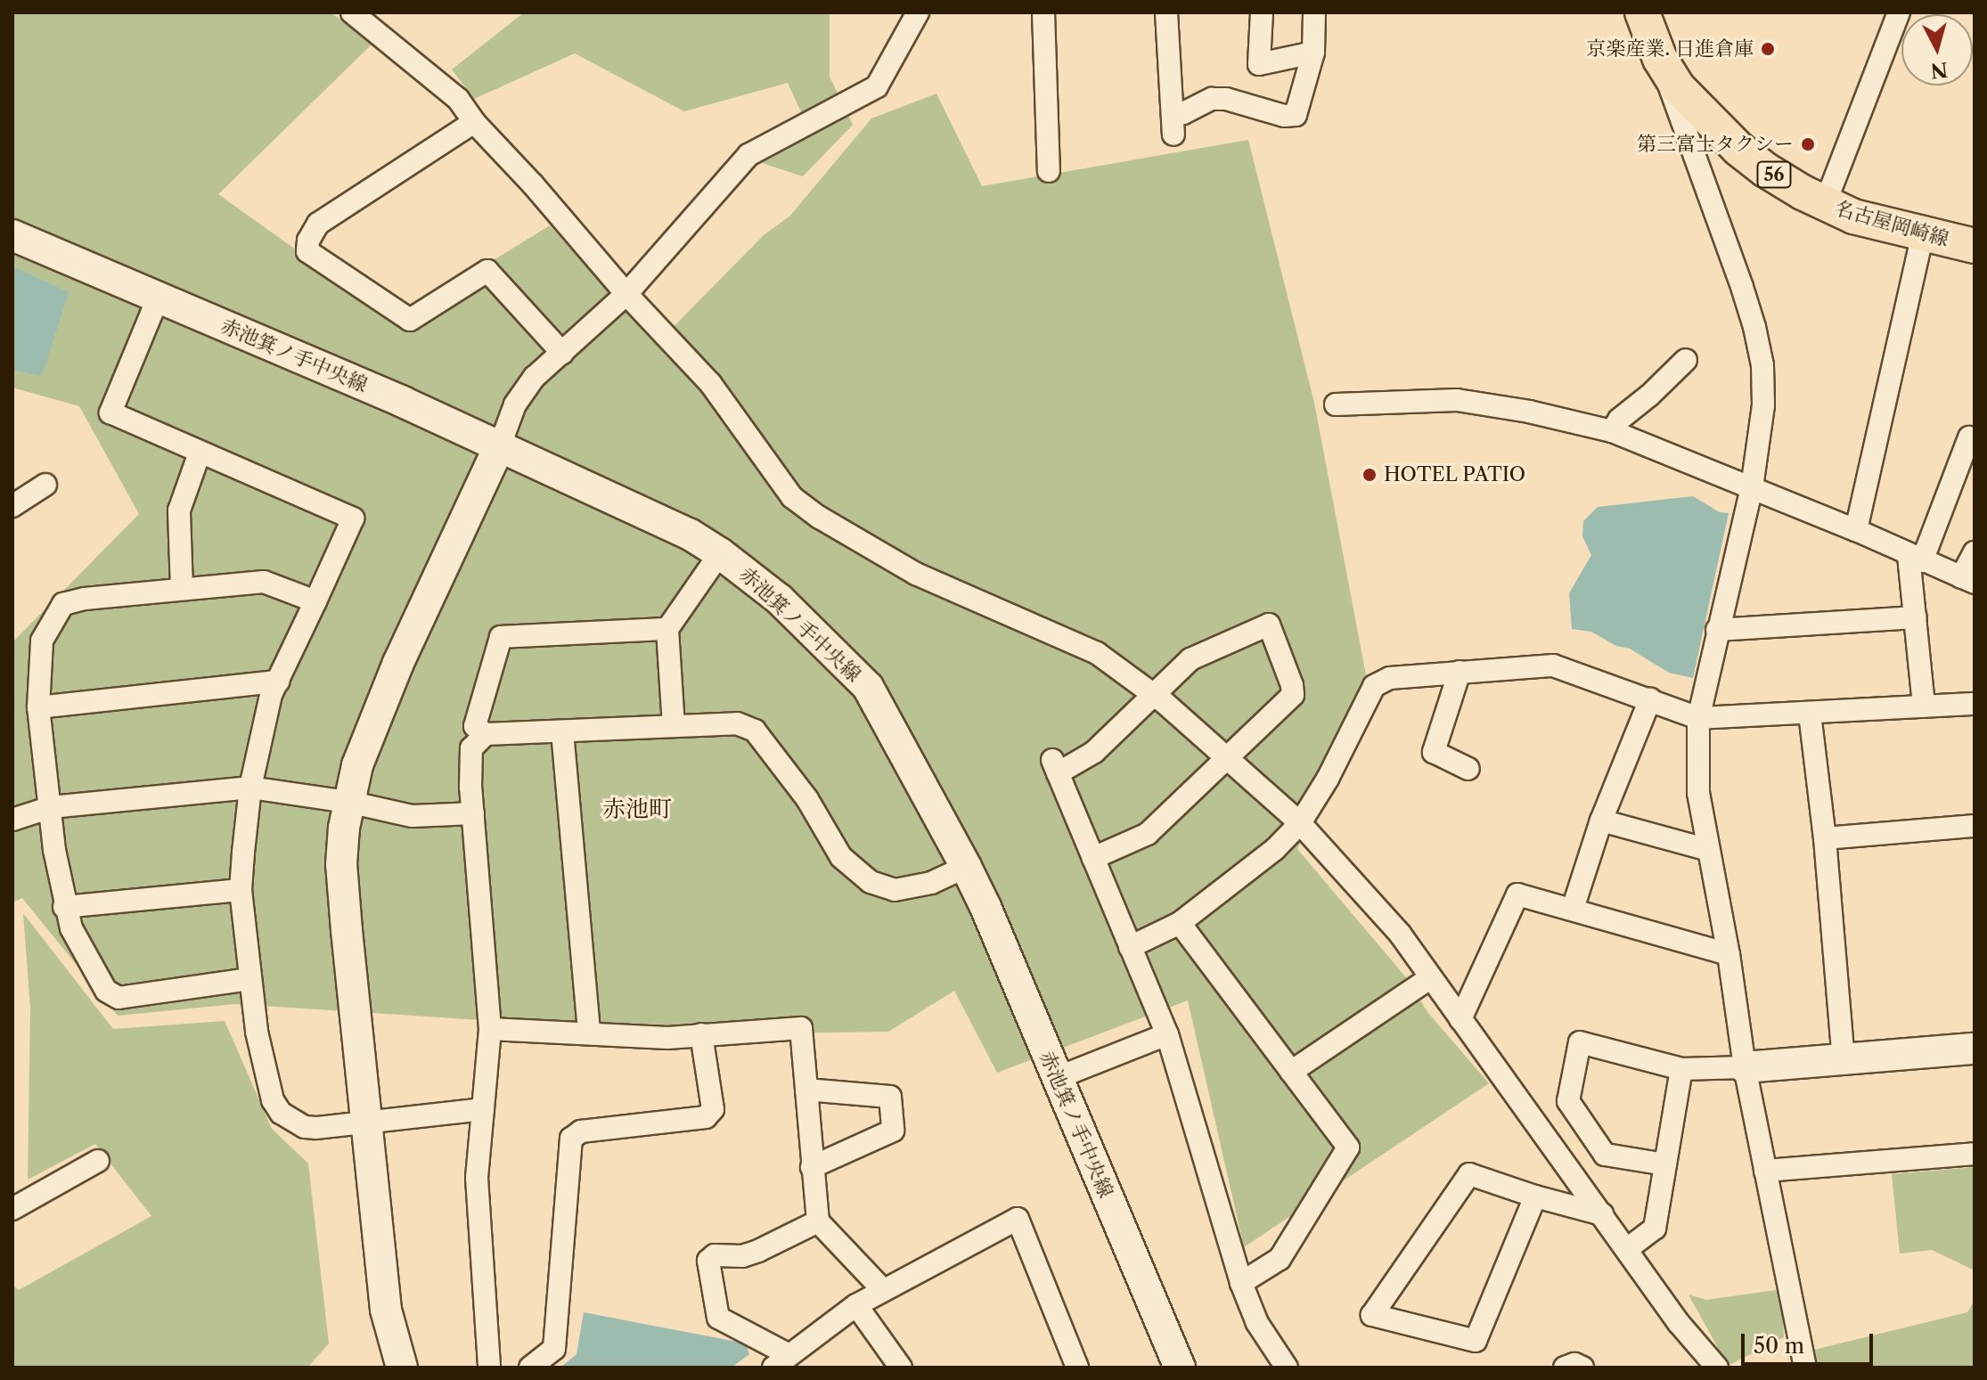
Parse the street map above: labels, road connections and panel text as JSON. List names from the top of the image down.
{
  "streets": {
    "main road": ["56", "名古屋岡崎線"],
    "street": ["赤池箕ノ手中央線"]
  },
  "districts": ["赤池町"],
  "places": ["京楽産業. 日進倉庫", "第三富士タクシー", "HOTEL PATIO"],
  "scale_bar": "50 m",
  "north": "bottom"
}
